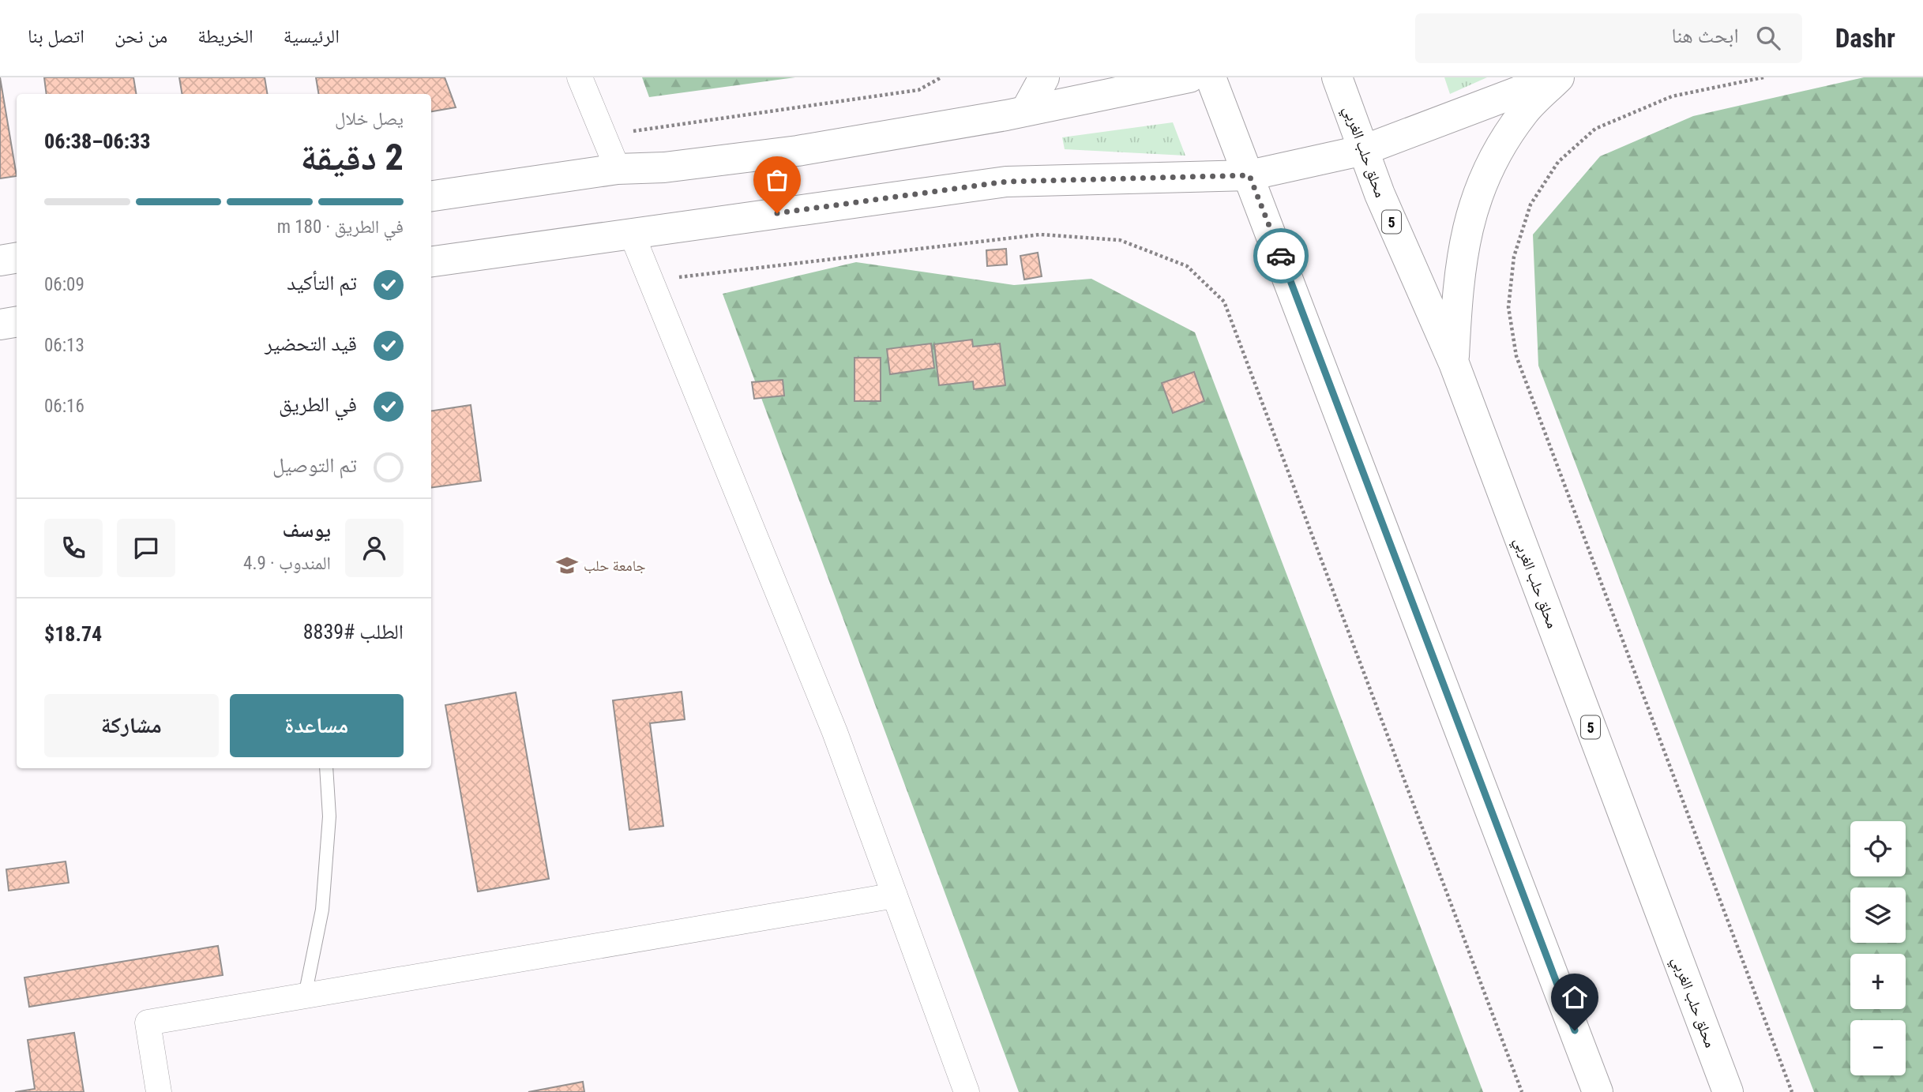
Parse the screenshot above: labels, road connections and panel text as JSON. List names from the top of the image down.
{
  "streets": {
    "main road": ["محلق حلب الغربي", "5"]
  },
  "places": {
    "school or university": ["جامعة حلب"]
  },
  "page": {
    "header": "Dashr",
    "search": "ابحث هنا",
    "nav": [
      "الرئيسية",
      "الخريطة",
      "من نحن",
      "اتصل بنا"
    ],
    "heading": ["2 دقيقة", "يصل خلال", "06:33–06:38"],
    "panel": [
      "يوسف",
      "المندوب · 4.9",
      "الطلب #8839",
      "$18.74"
    ],
    "bar": "في الطريق · 180 m",
    "list": [
      ["تم التأكيد", "06:09"],
      ["قيد التحضير", "06:13"],
      ["في الطريق", "06:16"],
      "تم التوصيل"
    ],
    "buttons": ["مساعدة", "مشاركة"],
    "map_buttons": ["+", "−"]
  }
}
